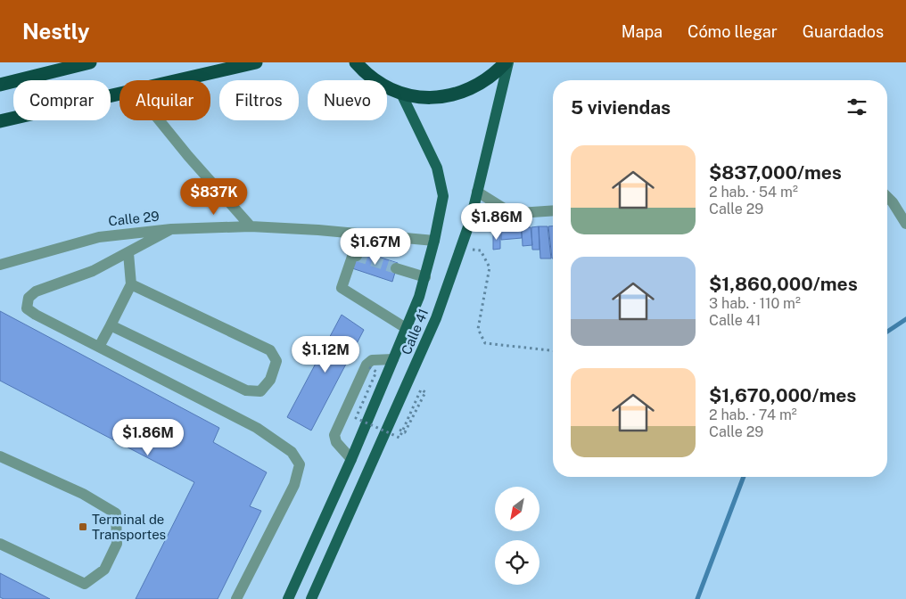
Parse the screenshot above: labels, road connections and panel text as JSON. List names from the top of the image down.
{
  "streets": {
    "main road": ["Calle 41"],
    "street": ["Calle 29"]
  },
  "crossings": [
    ["Calle 29", "Calle 41"]
  ],
  "places": {
    "transit": ["Terminal de Transportes"]
  },
  "north": "bottom left",
  "page": {
    "header": "Nestly",
    "nav": ["Mapa", "Cómo llegar", "Guardados"],
    "chip": [
      "Comprar",
      "Alquilar",
      "Filtros",
      "Nuevo"
    ],
    "heading": "5 viviendas",
    "list": [
      {
        "name": "$837,000/mes",
        "note": "2 hab. · 54 m² · Calle 29"
      },
      {
        "name": "$1,860,000/mes",
        "note": "3 hab. · 110 m² · Calle 41"
      },
      {
        "name": "$1,670,000/mes",
        "note": "2 hab. · 74 m² · Calle 29"
      }
    ],
    "price": [
      "$837K",
      "$1.86M",
      "$1.67M",
      "$1.12M",
      "$1.86M"
    ]
  }
}
